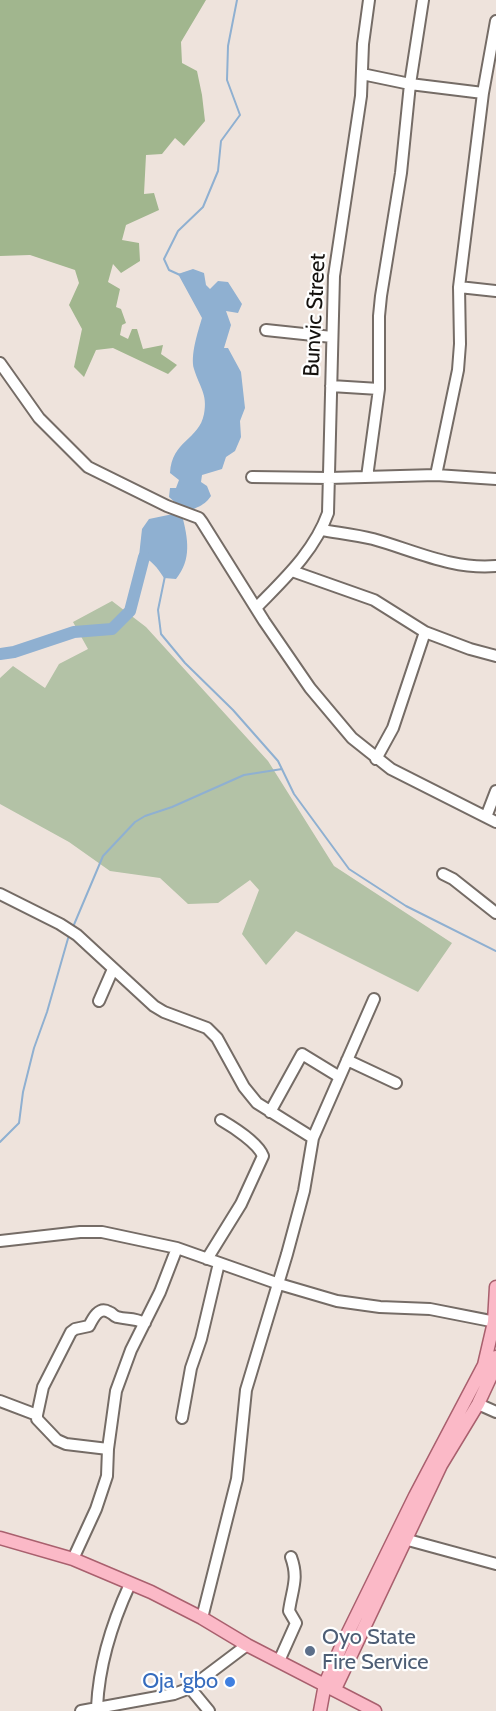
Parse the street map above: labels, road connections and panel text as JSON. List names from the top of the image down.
{
  "streets": {
    "street": ["Bunvic Street"]
  },
  "places": ["Oyo State Fire Service", "Oja 'gbo"]
}
